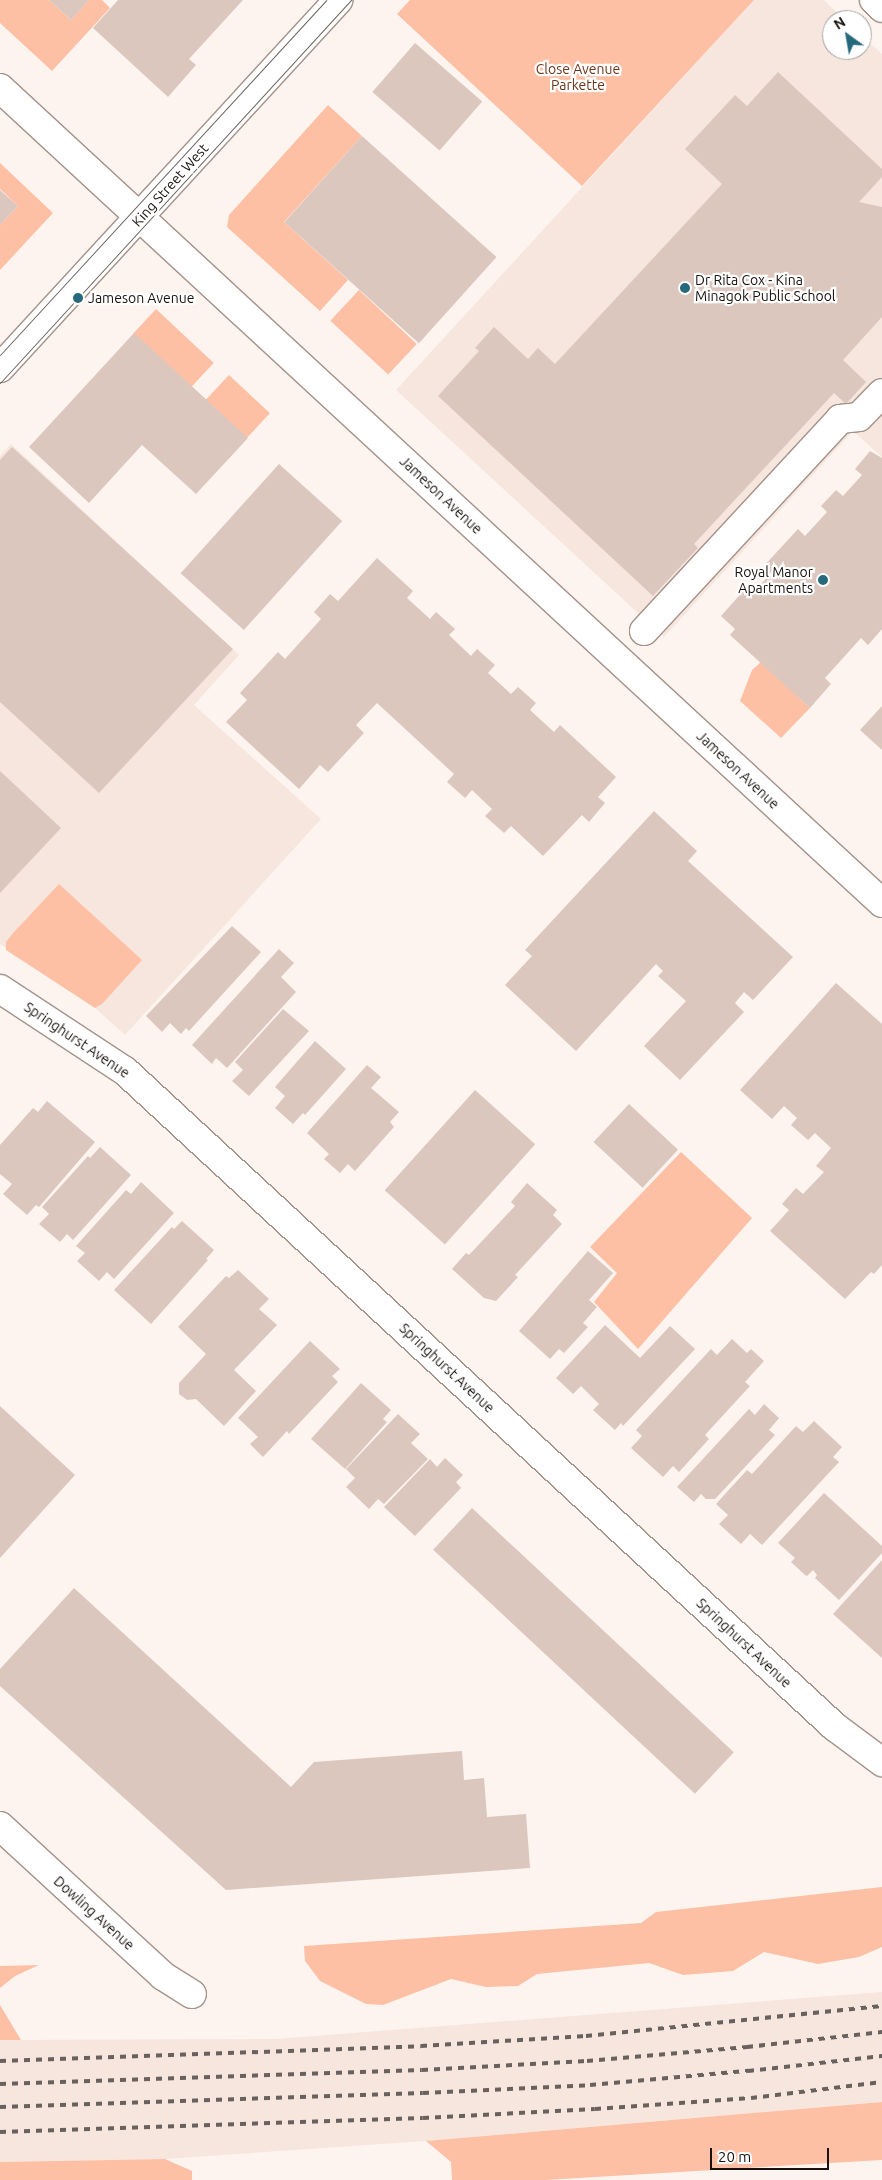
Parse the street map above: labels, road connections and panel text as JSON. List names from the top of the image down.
{
  "streets": {
    "street": [
      "King Street West",
      "Jameson Avenue",
      "Springhurst Avenue",
      "Dowling Avenue"
    ]
  },
  "crossings": [
    ["King Street West", "Jameson Avenue"]
  ],
  "parks": ["Close Avenue Parkette"],
  "places": ["Dr Rita Cox - Kina Minagok Public School", "Jameson Avenue", "Royal Manor Apartments"],
  "scale_bar": "20 m",
  "north": "top left"
}
